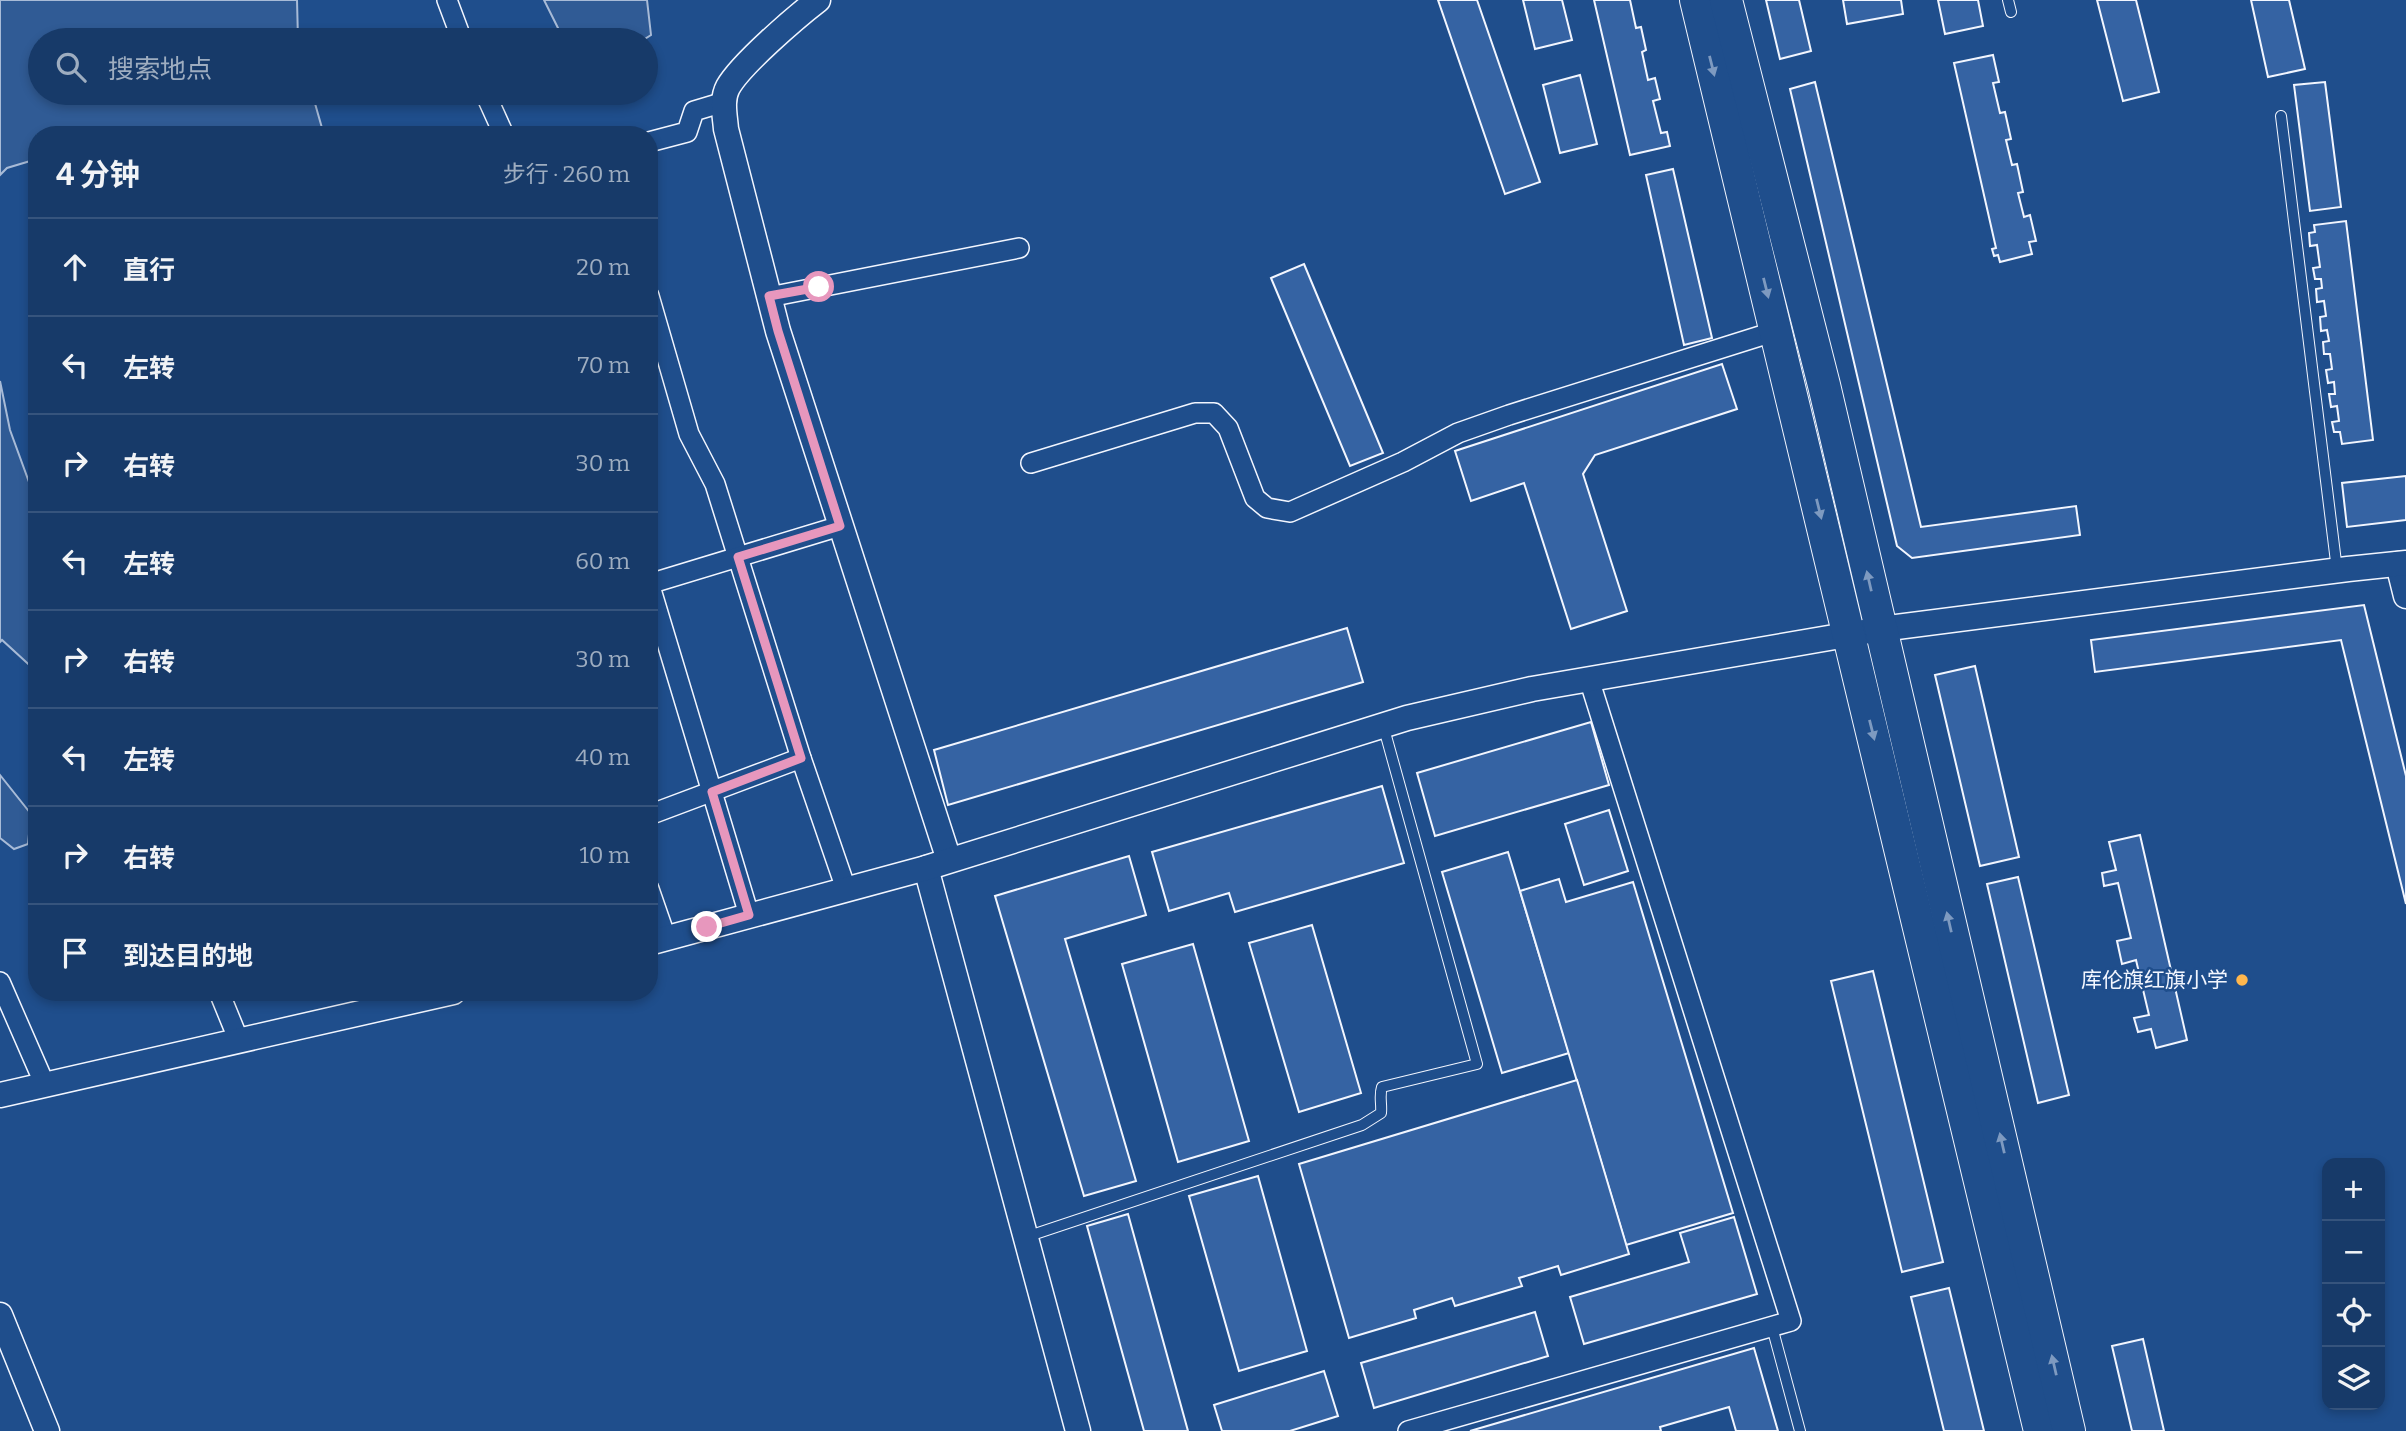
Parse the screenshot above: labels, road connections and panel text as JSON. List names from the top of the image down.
{
  "places": ["库伦旗红旗小学"],
  "page": {
    "search": "搜索地点",
    "heading": ["4 分钟", "步行 · 260 m"],
    "list": [
      ["直行", "20 m"],
      ["左转", "70 m"],
      ["右转", "30 m"],
      ["左转", "60 m"],
      ["右转", "30 m"],
      ["左转", "40 m"],
      ["右转", "10 m"],
      "到达目的地"
    ],
    "map_buttons": ["+", "−"]
  }
}
